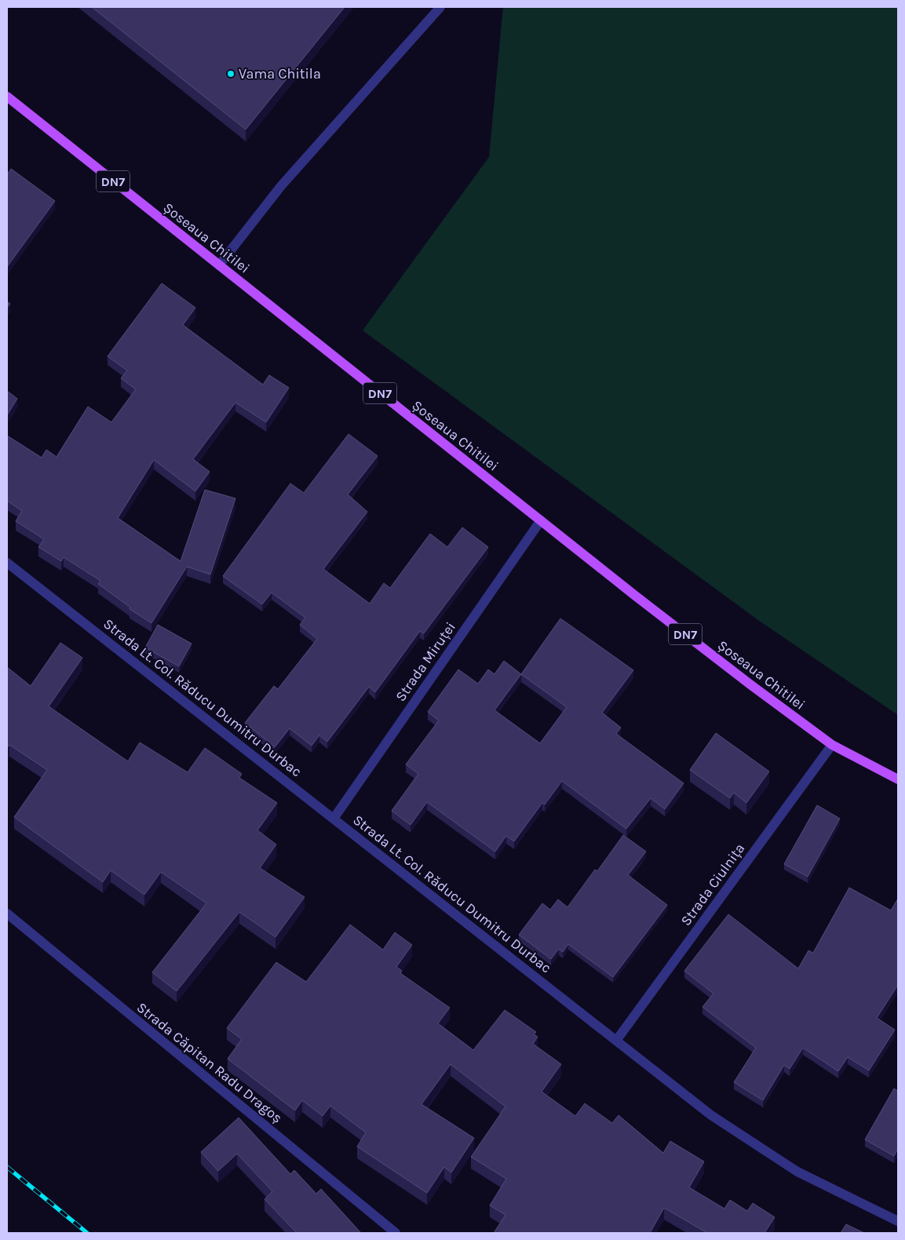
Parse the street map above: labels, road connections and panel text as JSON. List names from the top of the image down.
{
  "streets": {
    "main road": ["DN7", "Șoseaua Chitilei"],
    "street": [
      "Strada Miruței",
      "Strada Lt. Col. Răducu Dumitru Durbac",
      "Strada Ciulnița",
      "Strada Căpitan Radu Dragoș"
    ]
  },
  "crossings": [
    ["Șoseaua Chitilei", "Strada Miruței"],
    ["Șoseaua Chitilei", "Strada Ciulnița"],
    ["Strada Miruței", "Strada Lt. Col. Răducu Dumitru Durbac"],
    ["Strada Lt. Col. Răducu Dumitru Durbac", "Strada Ciulnița"]
  ],
  "places": ["Vama Chitila"]
}
